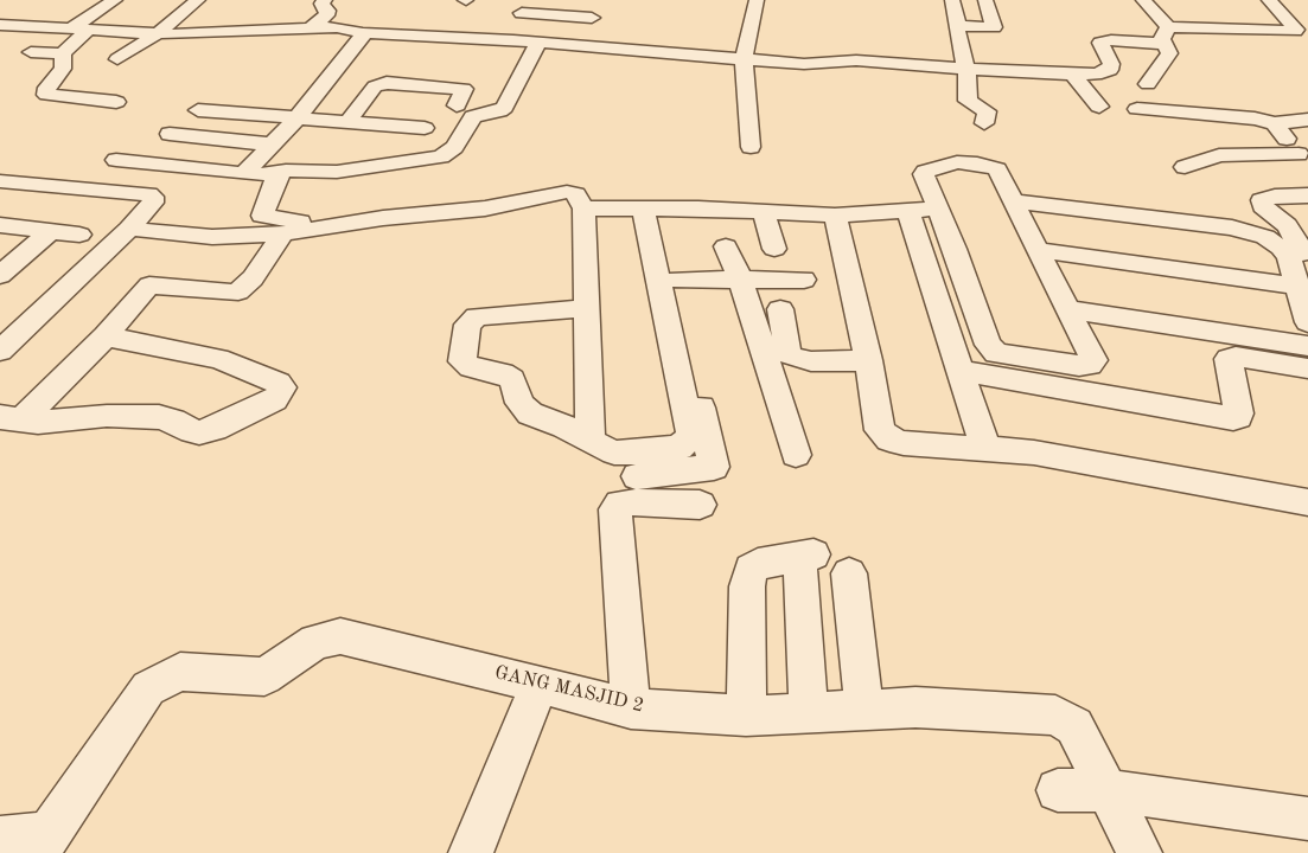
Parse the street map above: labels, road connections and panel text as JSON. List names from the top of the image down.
{
  "streets": {
    "street": ["GANG MASJID 2"]
  }
}
